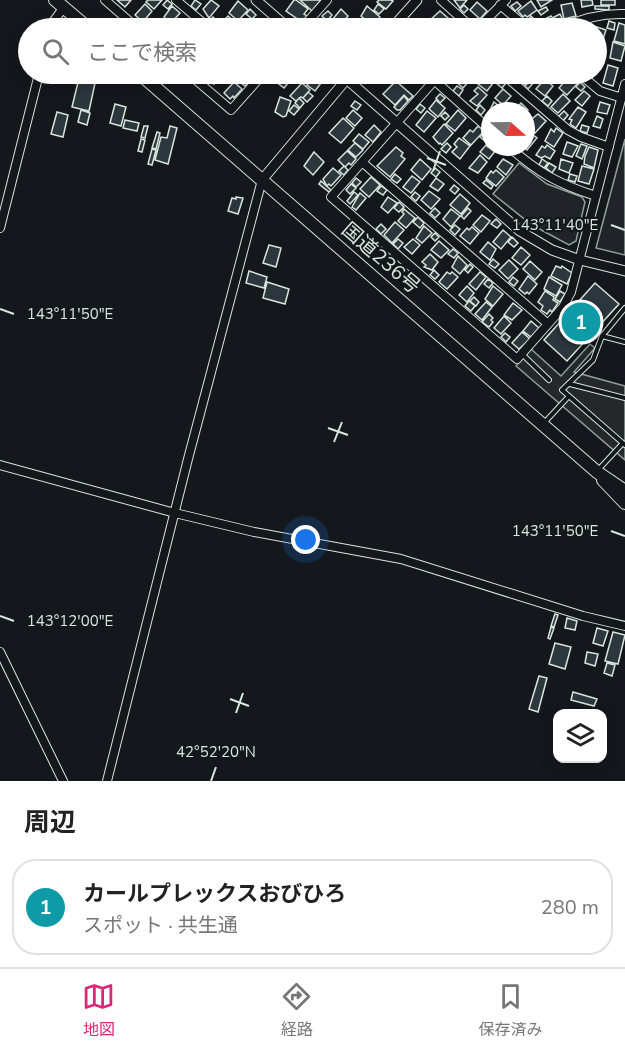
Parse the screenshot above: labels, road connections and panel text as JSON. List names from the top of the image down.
{
  "streets": {
    "highway": ["国道236号"]
  },
  "north": "right",
  "page": {
    "search": "ここで検索",
    "pins": "1",
    "heading": "周辺",
    "list": [
      {
        "mark": "1",
        "name": "カールプレックスおびひろ",
        "note": "スポット · 共生通",
        "value": "280 m"
      }
    ],
    "nav": ["地図", "経路", "保存済み"]
  },
  "coordinates": [
    "143°11'40\"E",
    "143°11'50\"E",
    "143°12'00\"E",
    "42°52'20\"N"
  ]
}
